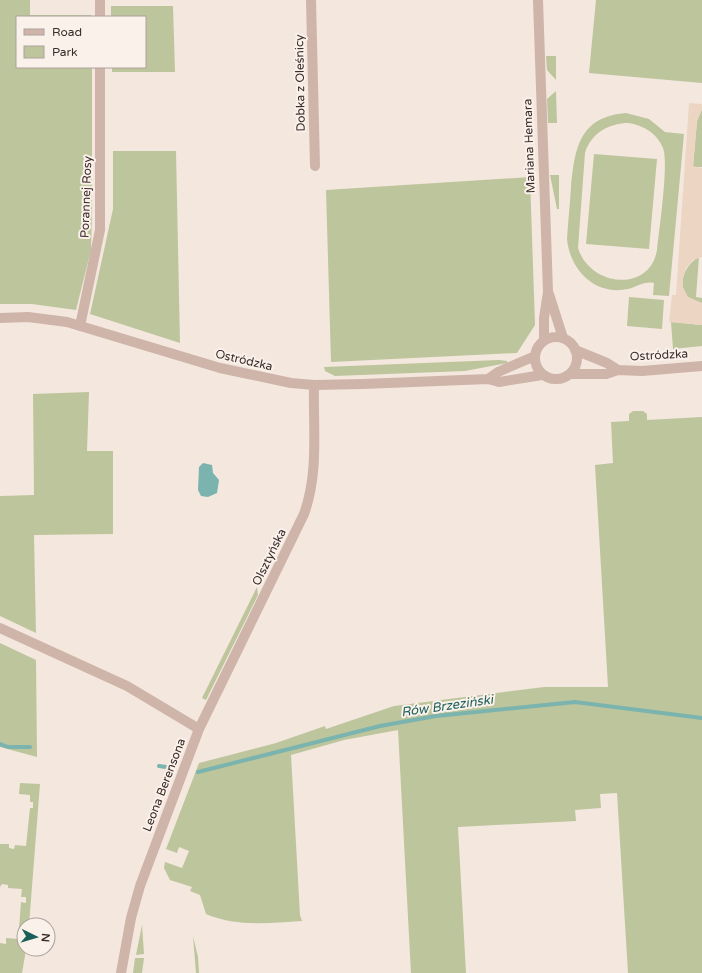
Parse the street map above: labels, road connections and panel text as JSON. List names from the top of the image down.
{
  "streets": {
    "street": [
      "Dobka z Oleśnicy",
      "Mariana Hemara",
      "Porannej Rosy",
      "Ostródzka",
      "Olsztyńska",
      "Leona Berensona"
    ]
  },
  "crossings": [
    ["Mariana Hemara", "Ostródzka"],
    ["Porannej Rosy", "Ostródzka"],
    ["Ostródzka", "Olsztyńska"],
    ["Olsztyńska", "Leona Berensona"]
  ],
  "water": ["Rów Brzeziński"],
  "legend": ["Road", "Park"],
  "north": "right"
}
